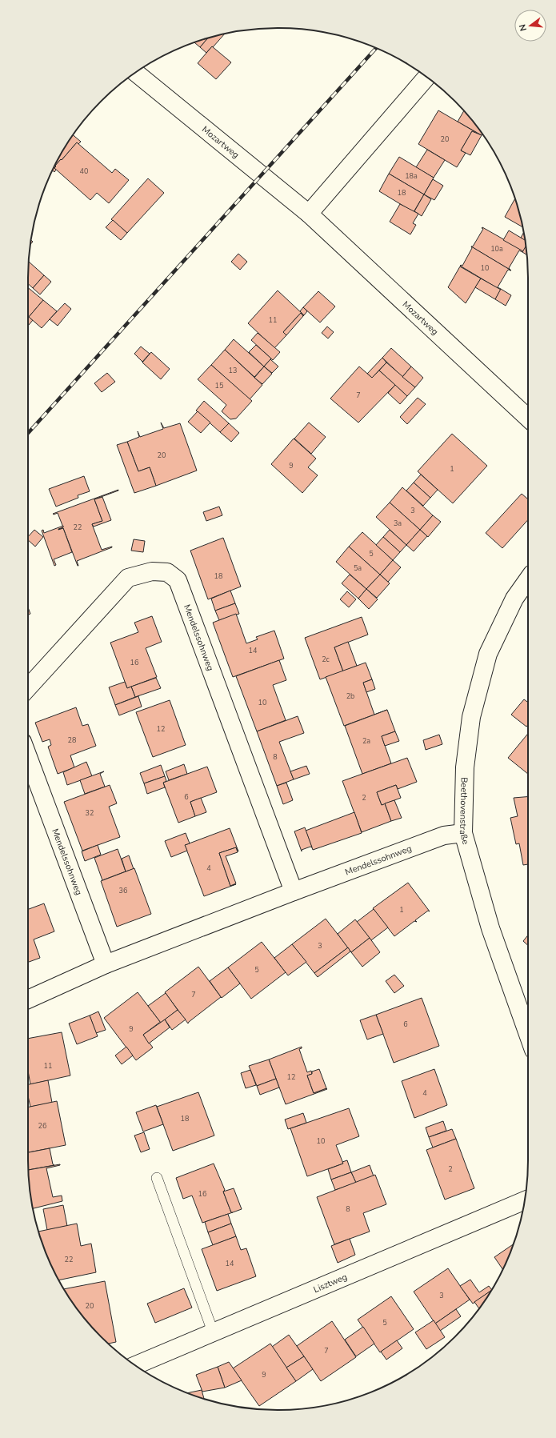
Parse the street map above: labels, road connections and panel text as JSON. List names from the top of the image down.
{
  "streets": {
    "street": [
      "Mozartweg",
      "Mendelssohnweg",
      "Beethovenstraße",
      "Lisztweg"
    ]
  },
  "crossings": [
    ["Mendelssohnweg", "Beethovenstraße"]
  ],
  "house_numbers": [
    "20",
    "40",
    "18a",
    "18",
    "10a",
    "10",
    "11",
    "13",
    "15",
    "7",
    "20",
    "9",
    "1",
    "3",
    "3a",
    "22",
    "5",
    "5a",
    "18",
    "14",
    "2c",
    "16",
    "2b",
    "10",
    "12",
    "28",
    "2a",
    "8",
    "6",
    "2",
    "32",
    "4",
    "36",
    "1",
    "3",
    "5",
    "7",
    "6",
    "9",
    "11",
    "12",
    "4",
    "18",
    "26",
    "10",
    "2",
    "16",
    "8",
    "22",
    "14",
    "3",
    "20",
    "5",
    "7",
    "9"
  ],
  "north": "left"
}
